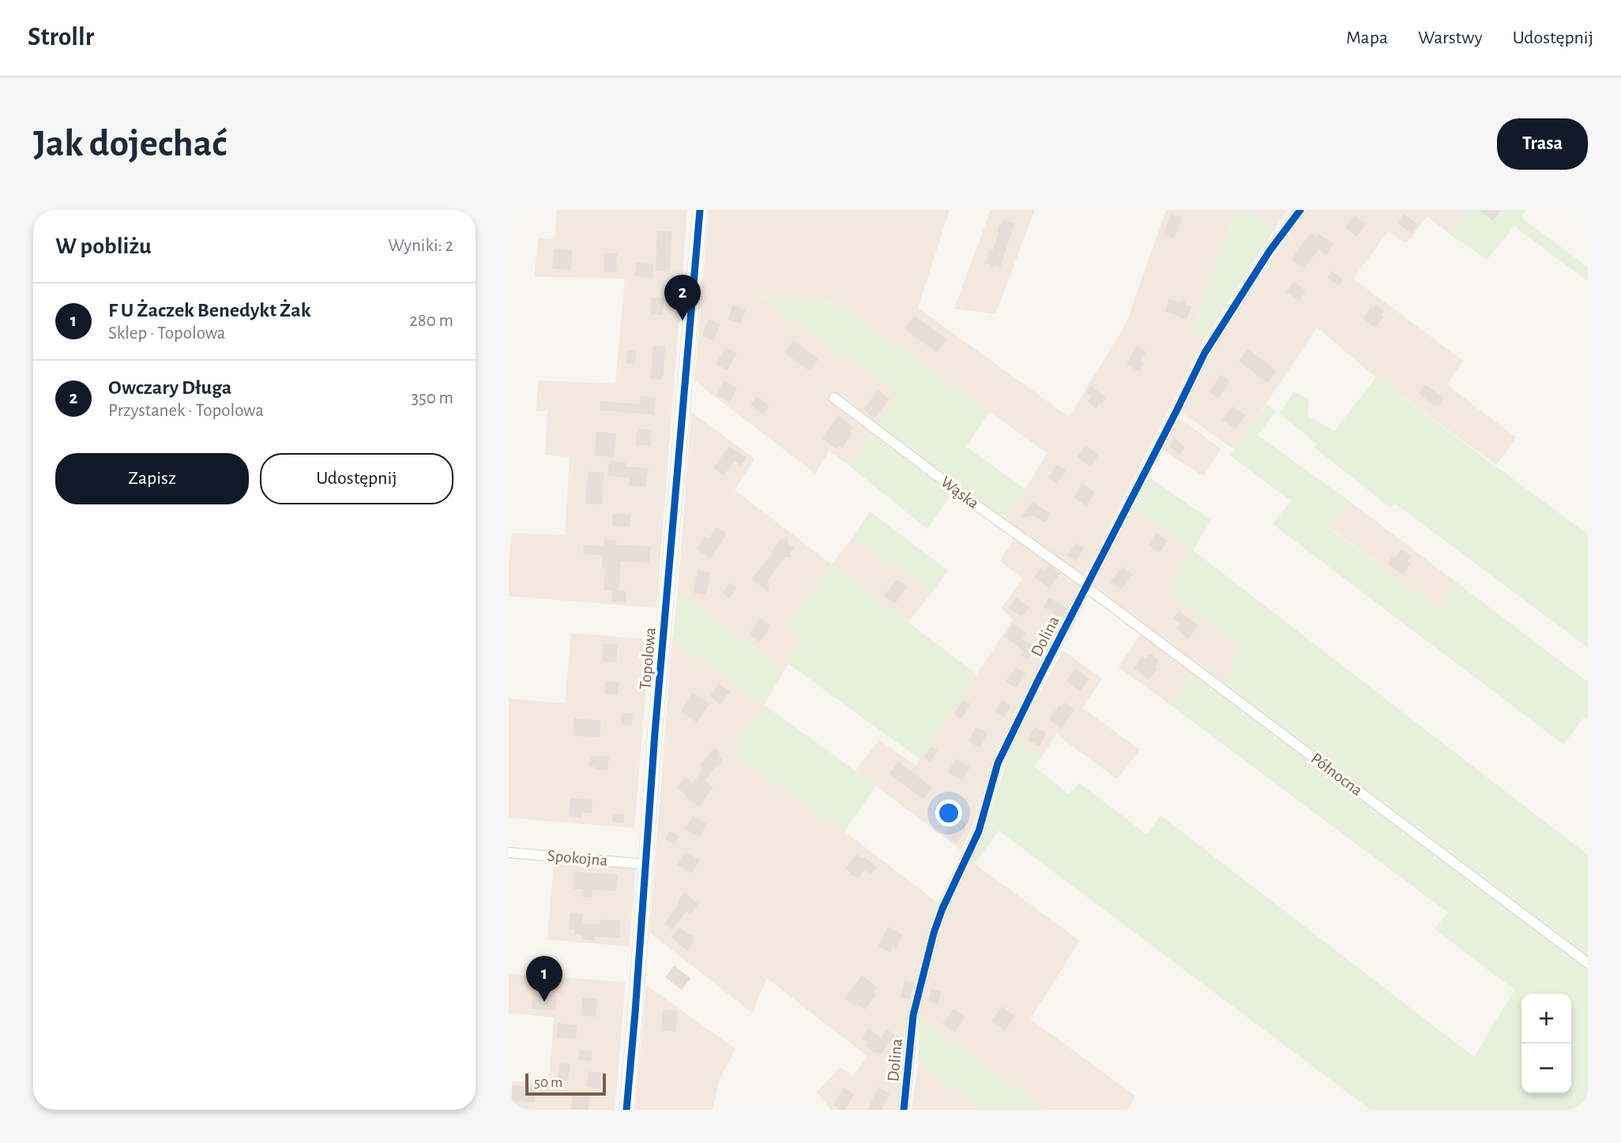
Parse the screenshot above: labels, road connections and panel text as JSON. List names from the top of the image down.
{
  "streets": {
    "street": [
      "Wąska",
      "Dolina",
      "Topolowa",
      "Północna",
      "Spokojna"
    ]
  },
  "crossings": [
    ["Wąska", "Dolina"],
    ["Wąska", "Północna"],
    ["Dolina", "Północna"],
    ["Topolowa", "Spokojna"]
  ],
  "scale_bar": "50 m",
  "page": {
    "header": "Strollr",
    "nav": ["Mapa", "Warstwy", "Udostępnij"],
    "buttons": [
      "Trasa",
      ["Zapisz", "Udostępnij"]
    ],
    "title": "Jak dojechać",
    "heading": ["W pobliżu", "Wyniki: 2"],
    "pins": ["2", "1"],
    "list": [
      {
        "mark": "1",
        "name": "F U Żaczek Benedykt Żak",
        "note": "Sklep · Topolowa",
        "value": "280 m"
      },
      {
        "mark": "2",
        "name": "Owczary Długa",
        "note": "Przystanek · Topolowa",
        "value": "350 m"
      }
    ],
    "map_buttons": ["+", "−"],
    "scale": "50 m"
  }
}
